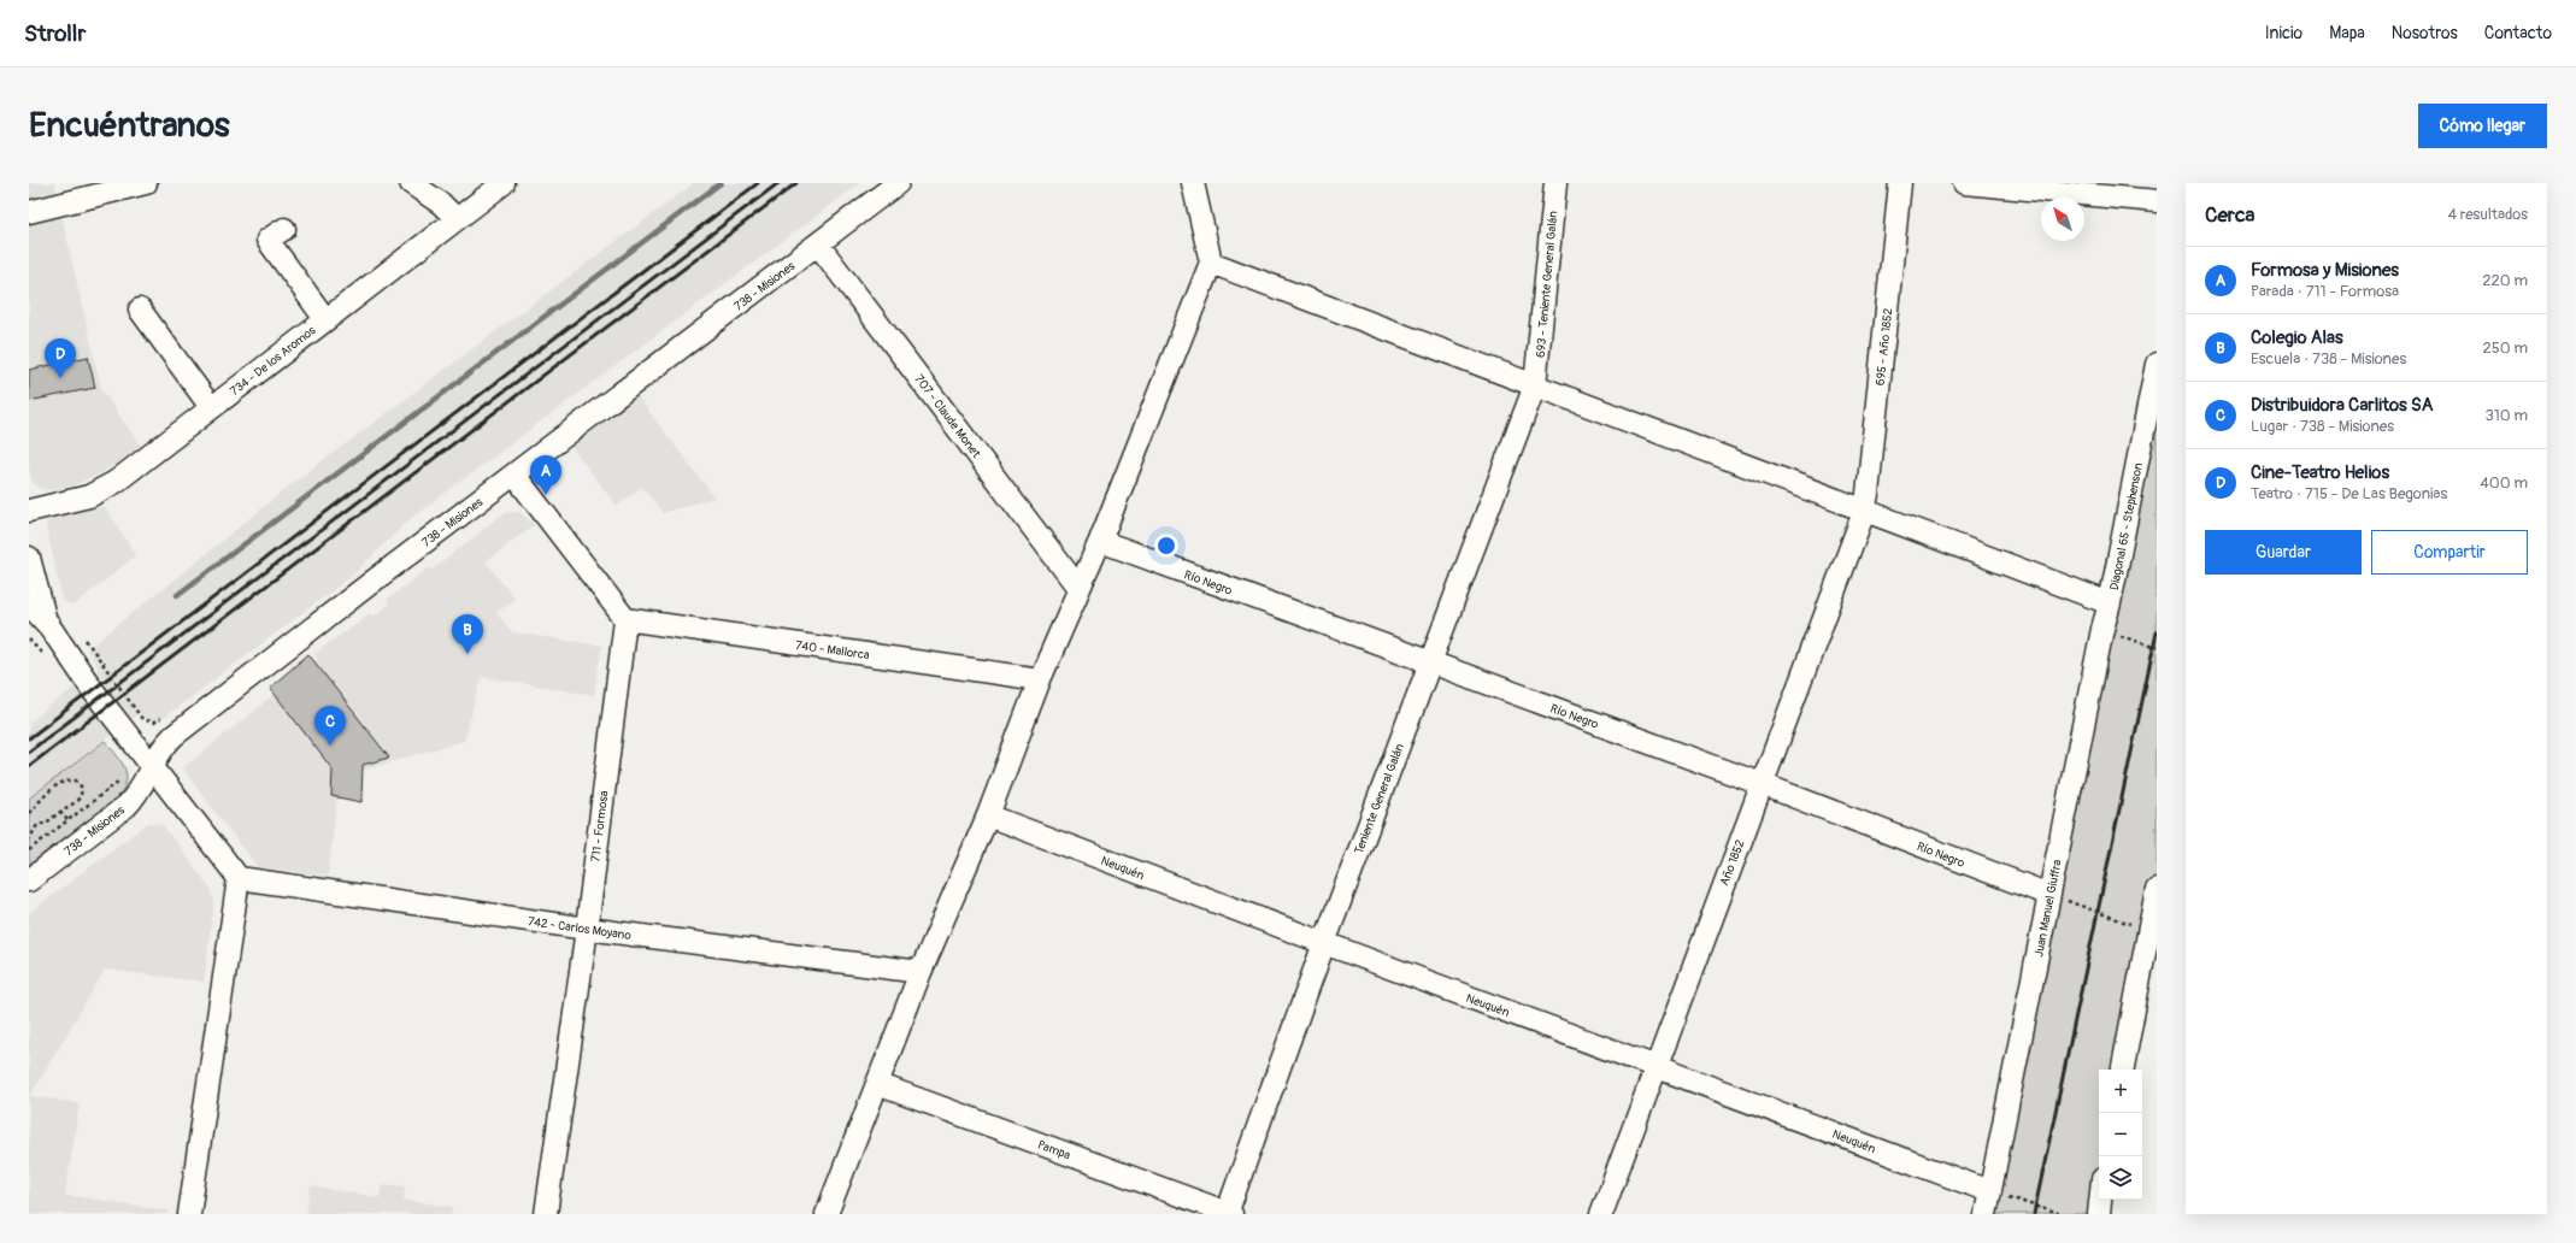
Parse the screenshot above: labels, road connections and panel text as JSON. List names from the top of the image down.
{
  "streets": {
    "street": [
      "693 - Teniente General Galán",
      "738 - Misiones",
      "695 - Año 1852",
      "734 - De los Aromos",
      "707 - Claude Monet",
      "Diagonal 65 - Stephenson",
      "Río Negro",
      "740 - Mallorca",
      "Teniente General Galán",
      "711 - Formosa",
      "Año 1852",
      "Neuquén",
      "Juan Manuel Giuffra",
      "742 - Carlos Moyano",
      "Pampa"
    ]
  },
  "crossings": [
    ["693 - Teniente General Galán", "Teniente General Galán"],
    ["738 - Misiones", "707 - Claude Monet"],
    ["695 - Año 1852", "Año 1852"],
    ["Diagonal 65 - Stephenson", "Juan Manuel Giuffra"],
    ["Río Negro", "Teniente General Galán"],
    ["Río Negro", "Año 1852"],
    ["Río Negro", "Juan Manuel Giuffra"],
    ["740 - Mallorca", "711 - Formosa"],
    ["Teniente General Galán", "Neuquén"],
    ["Teniente General Galán", "Pampa"],
    ["711 - Formosa", "742 - Carlos Moyano"],
    ["Año 1852", "Neuquén"],
    ["Neuquén", "Juan Manuel Giuffra"]
  ],
  "north": "top left",
  "page": {
    "header": "Strollr",
    "nav": [
      "Inicio",
      "Mapa",
      "Nosotros",
      "Contacto"
    ],
    "buttons": [
      "Cómo llegar",
      ["Guardar", "Compartir"]
    ],
    "title": "Encuéntranos",
    "heading": ["Cerca", "4 resultados"],
    "list": [
      {
        "mark": "A",
        "name": "Formosa y Misiones",
        "note": "Parada · 711 - Formosa",
        "value": "220 m"
      },
      {
        "mark": "B",
        "name": "Colegio Alas",
        "note": "Escuela · 738 - Misiones",
        "value": "250 m"
      },
      {
        "mark": "C",
        "name": "Distribuidora Carlitos SA",
        "note": "Lugar · 738 - Misiones",
        "value": "310 m"
      },
      {
        "mark": "D",
        "name": "Cine-Teatro Helios",
        "note": "Teatro · 715 - De Las Begonias",
        "value": "400 m"
      }
    ],
    "pins": [
      "D",
      "A",
      "B",
      "C"
    ],
    "map_buttons": ["+", "−"]
  }
}
